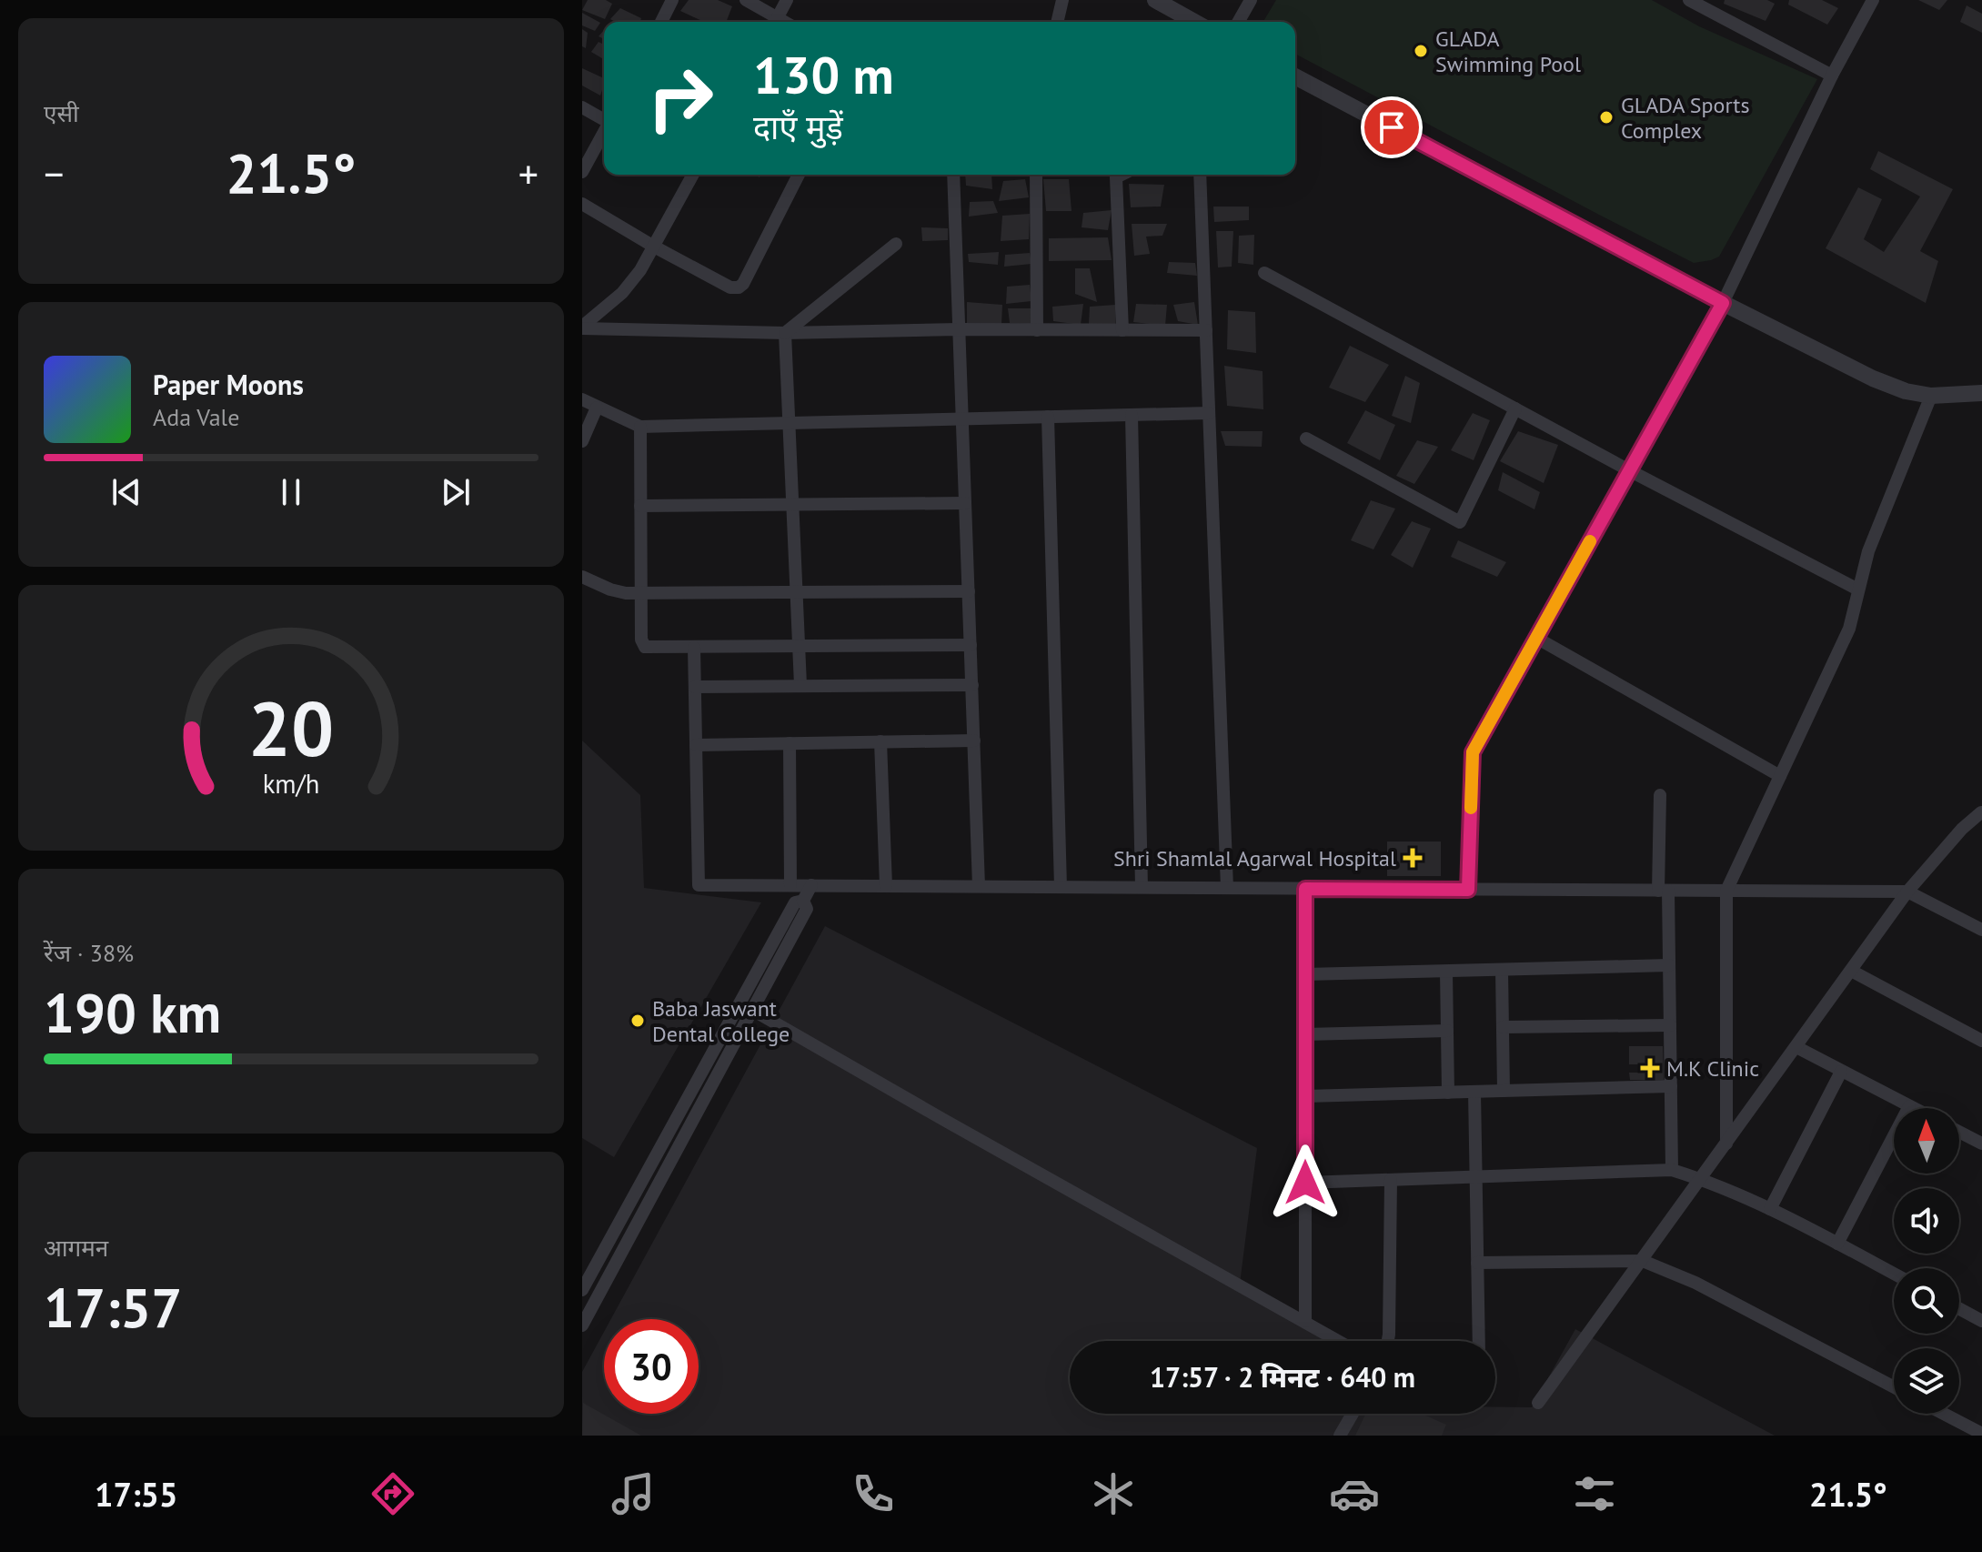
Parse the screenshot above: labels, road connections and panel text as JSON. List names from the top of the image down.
{
  "places": {
    "other": ["GLADA Swimming Pool", "GLADA Sports Complex", "Baba Jaswant Dental College"],
    "health": ["Shri Shamlal Agarwal Hospital", "M.K Clinic"]
  },
  "north": "top",
  "page": {
    "tile": [
      "एसी",
      ["रेंज · 38%", "190 km"],
      ["आगमन", "17:57"]
    ],
    "turn": ["130 m", "दाएँ मुड़ें"],
    "heat": ["−", "21.5°", "+"],
    "song": ["Paper Moons", "Ada Vale"],
    "limit": "30",
    "trip": "17:57 · 2 मिनट · 640 m",
    "tabs": ["17:55", "21.5°"],
    "gauge": ["20", "km/h"]
  }
}
